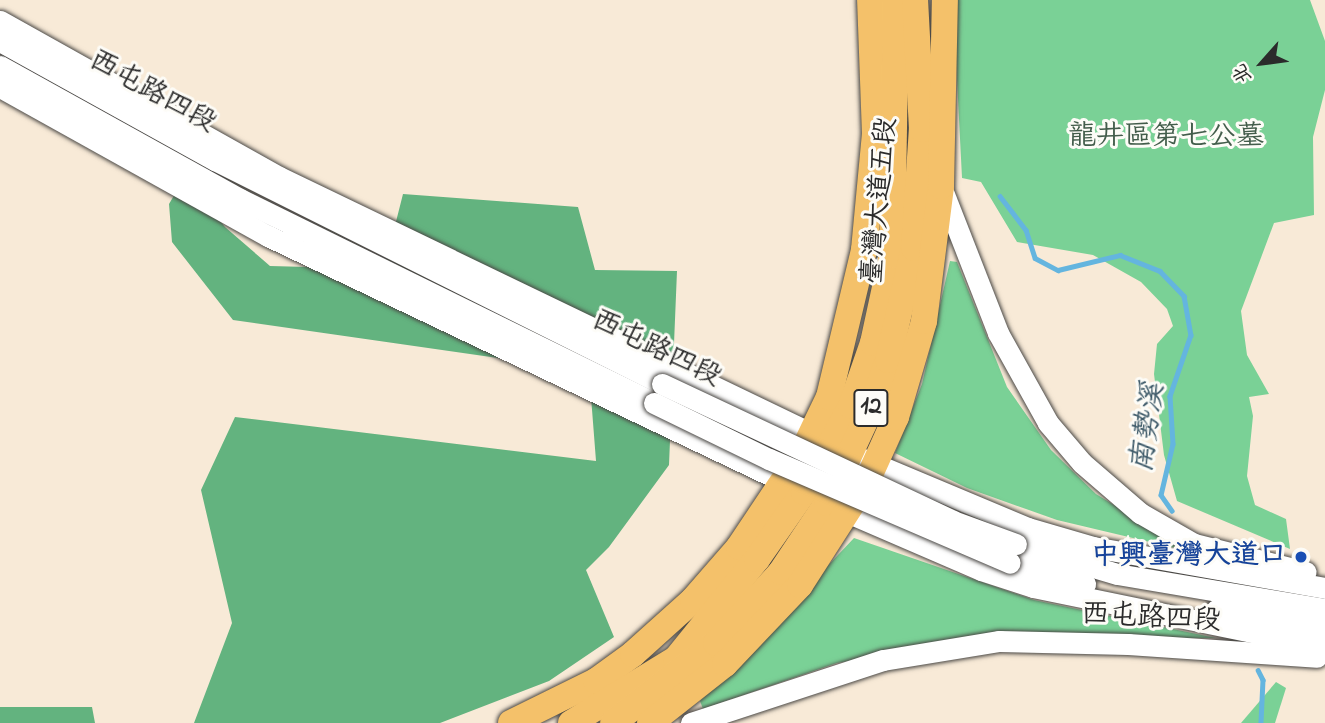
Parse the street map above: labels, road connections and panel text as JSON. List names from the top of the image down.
{
  "streets": {
    "main road": ["臺灣大道五段", "12"],
    "street": ["西屯路四段"]
  },
  "crossings": [
    ["西屯路四段", "臺灣大道五段"]
  ],
  "water": ["南勢溪"],
  "parks": ["龍井區第七公墓"],
  "places": ["中興臺灣大道口"],
  "north": "bottom left"
}
